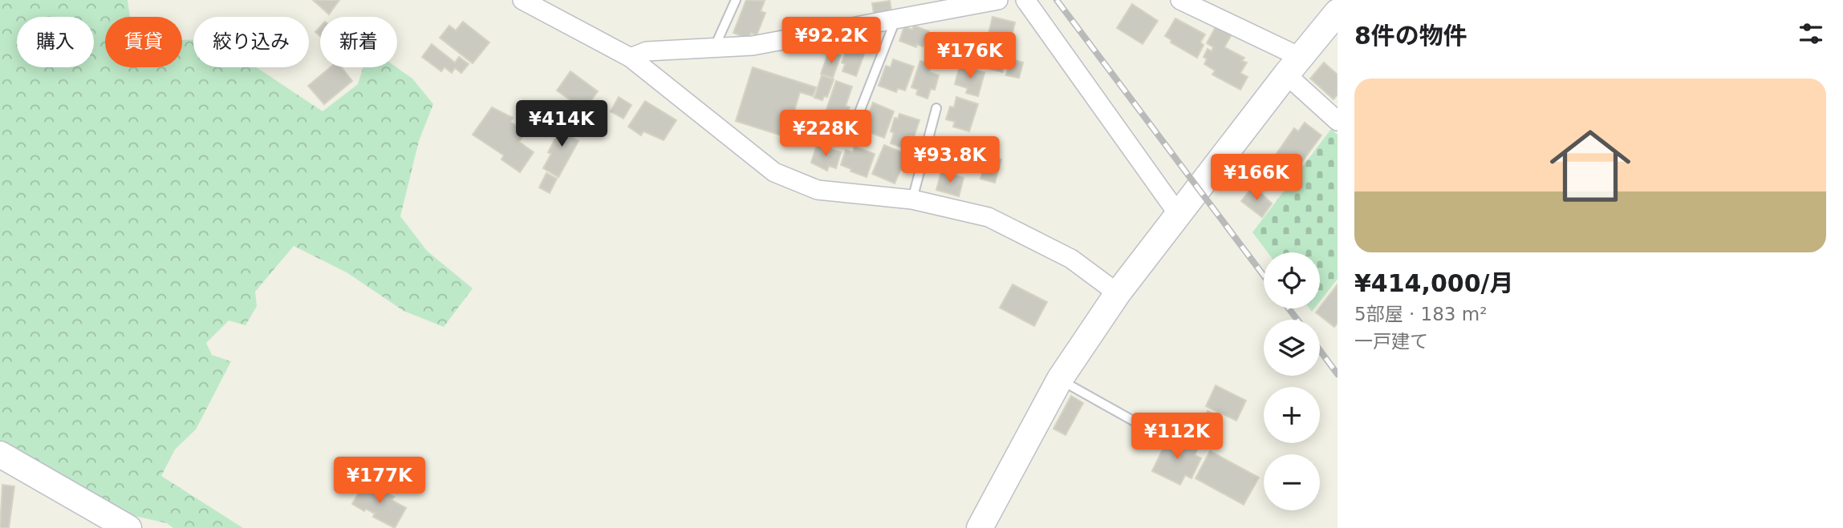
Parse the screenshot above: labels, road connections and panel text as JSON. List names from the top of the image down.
{
  "page": {
    "heading": "8件の物件",
    "price": [
      "¥92.2K",
      "¥176K",
      "¥414K",
      "¥228K",
      "¥93.8K",
      "¥166K",
      "¥112K",
      "¥177K"
    ],
    "chip": [
      "購入",
      "賃貸",
      "絞り込み",
      "新着"
    ],
    "list": [
      {
        "name": "¥414,000/月",
        "note": "5部屋 · 183 m² · 一戸建て"
      }
    ],
    "map_buttons": ["+", "−"]
  }
}
